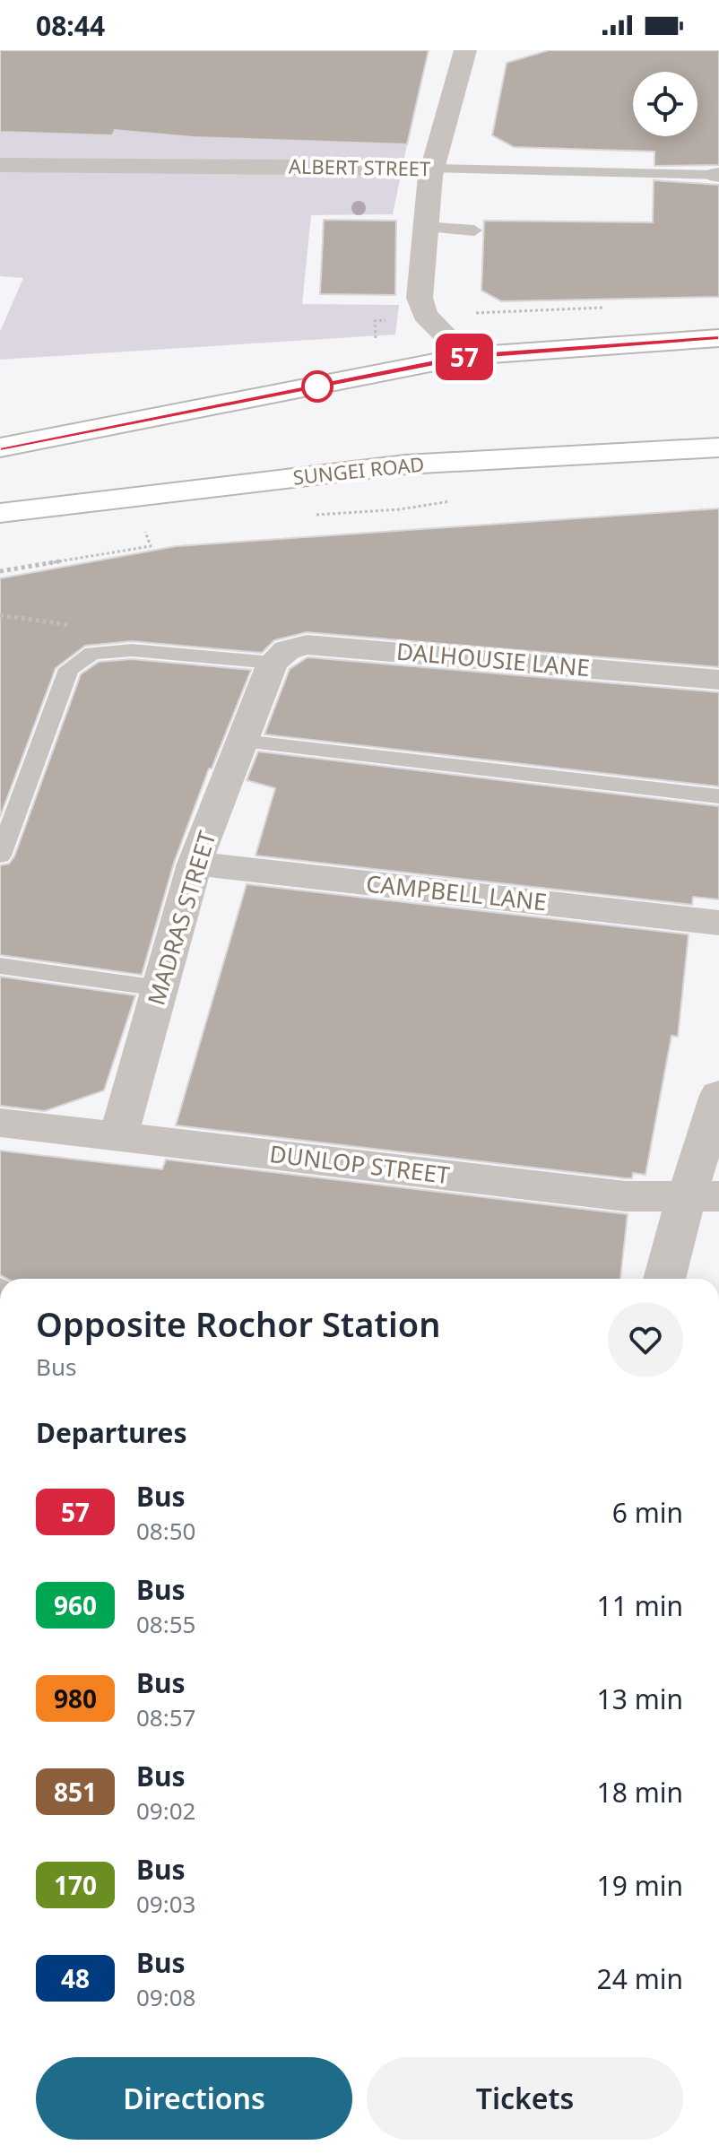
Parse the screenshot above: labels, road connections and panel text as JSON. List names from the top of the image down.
{
  "streets": {
    "highway": ["SUNGEI ROAD"],
    "street": [
      "ALBERT STREET",
      "DALHOUSIE LANE",
      "CAMPBELL LANE",
      "MADRAS STREET",
      "DUNLOP STREET"
    ]
  },
  "crossings": [
    ["DALHOUSIE LANE", "MADRAS STREET"],
    ["CAMPBELL LANE", "MADRAS STREET"],
    ["MADRAS STREET", "DUNLOP STREET"]
  ],
  "lines": ["bus line 57"],
  "page": {
    "status": "08:44",
    "on_map": "57",
    "heading": [
      ["Opposite Rochor Station", "Bus"],
      "Departures"
    ],
    "list": [
      {
        "mark": "57",
        "name": "Bus",
        "note": "08:50",
        "value": "6 min"
      },
      {
        "mark": "960",
        "name": "Bus",
        "note": "08:55",
        "value": "11 min"
      },
      {
        "mark": "980",
        "name": "Bus",
        "note": "08:57",
        "value": "13 min"
      },
      {
        "mark": "851",
        "name": "Bus",
        "note": "09:02",
        "value": "18 min"
      },
      {
        "mark": "170",
        "name": "Bus",
        "note": "09:03",
        "value": "19 min"
      },
      {
        "mark": "48",
        "name": "Bus",
        "note": "09:08",
        "value": "24 min"
      }
    ],
    "buttons": ["Directions", "Tickets"]
  }
}
